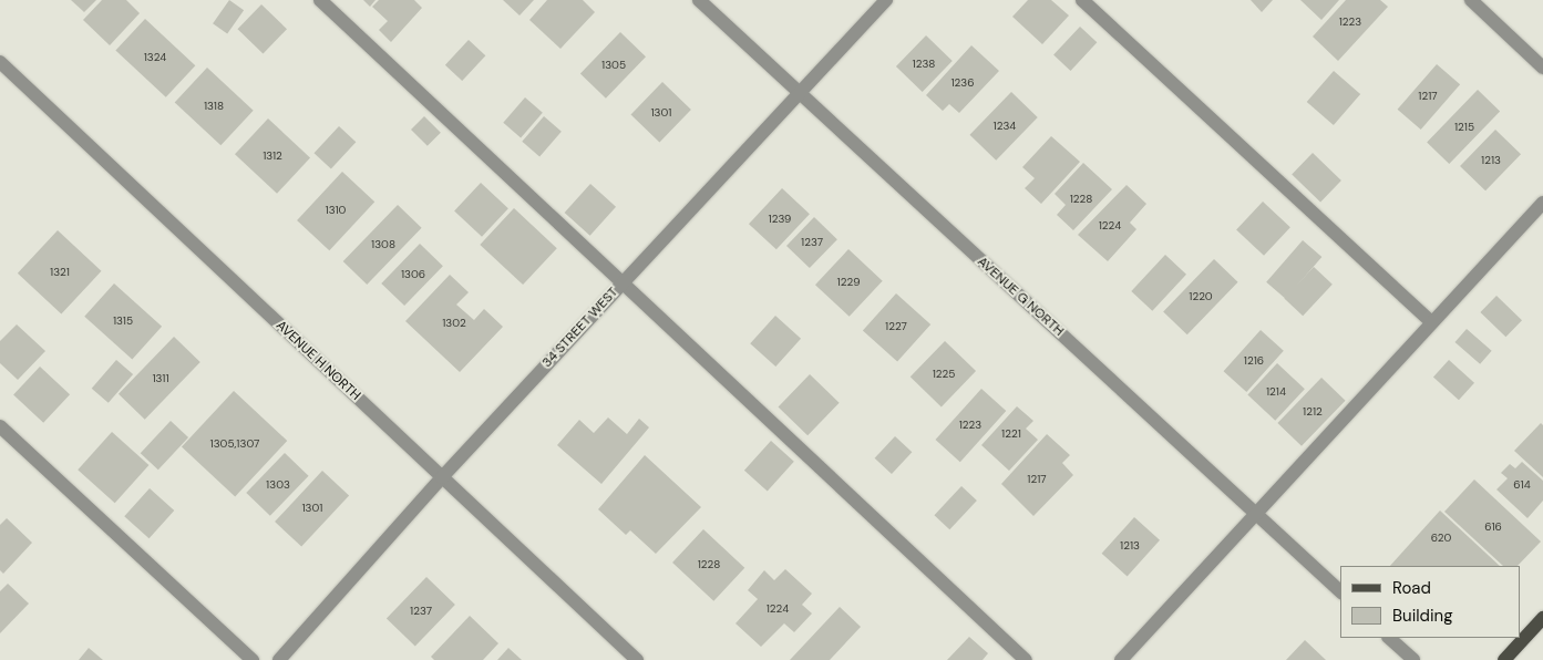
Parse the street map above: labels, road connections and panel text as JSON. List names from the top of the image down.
{
  "streets": {
    "street": ["AVENUE G NORTH", "34 STREET WEST", "AVENUE H NORTH"]
  },
  "crossings": [
    ["AVENUE G NORTH", "34 STREET WEST"],
    ["34 STREET WEST", "AVENUE H NORTH"]
  ],
  "house_numbers": [
    "1223",
    "1324",
    "1238",
    "1305",
    "1236",
    "1217",
    "1318",
    "1301",
    "1234",
    "1215",
    "1312",
    "1213",
    "1228",
    "1310",
    "1239",
    "1224",
    "1237",
    "1308",
    "1321",
    "1306",
    "1229",
    "1220",
    "1315",
    "1302",
    "1227",
    "1216",
    "1225",
    "1311",
    "1214",
    "1212",
    "1223",
    "1221",
    "1305,1307",
    "1217",
    "1303",
    "614",
    "1301",
    "616",
    "620",
    "1213",
    "1228",
    "1224",
    "1237"
  ],
  "legend": ["Road", "Building"]
}
